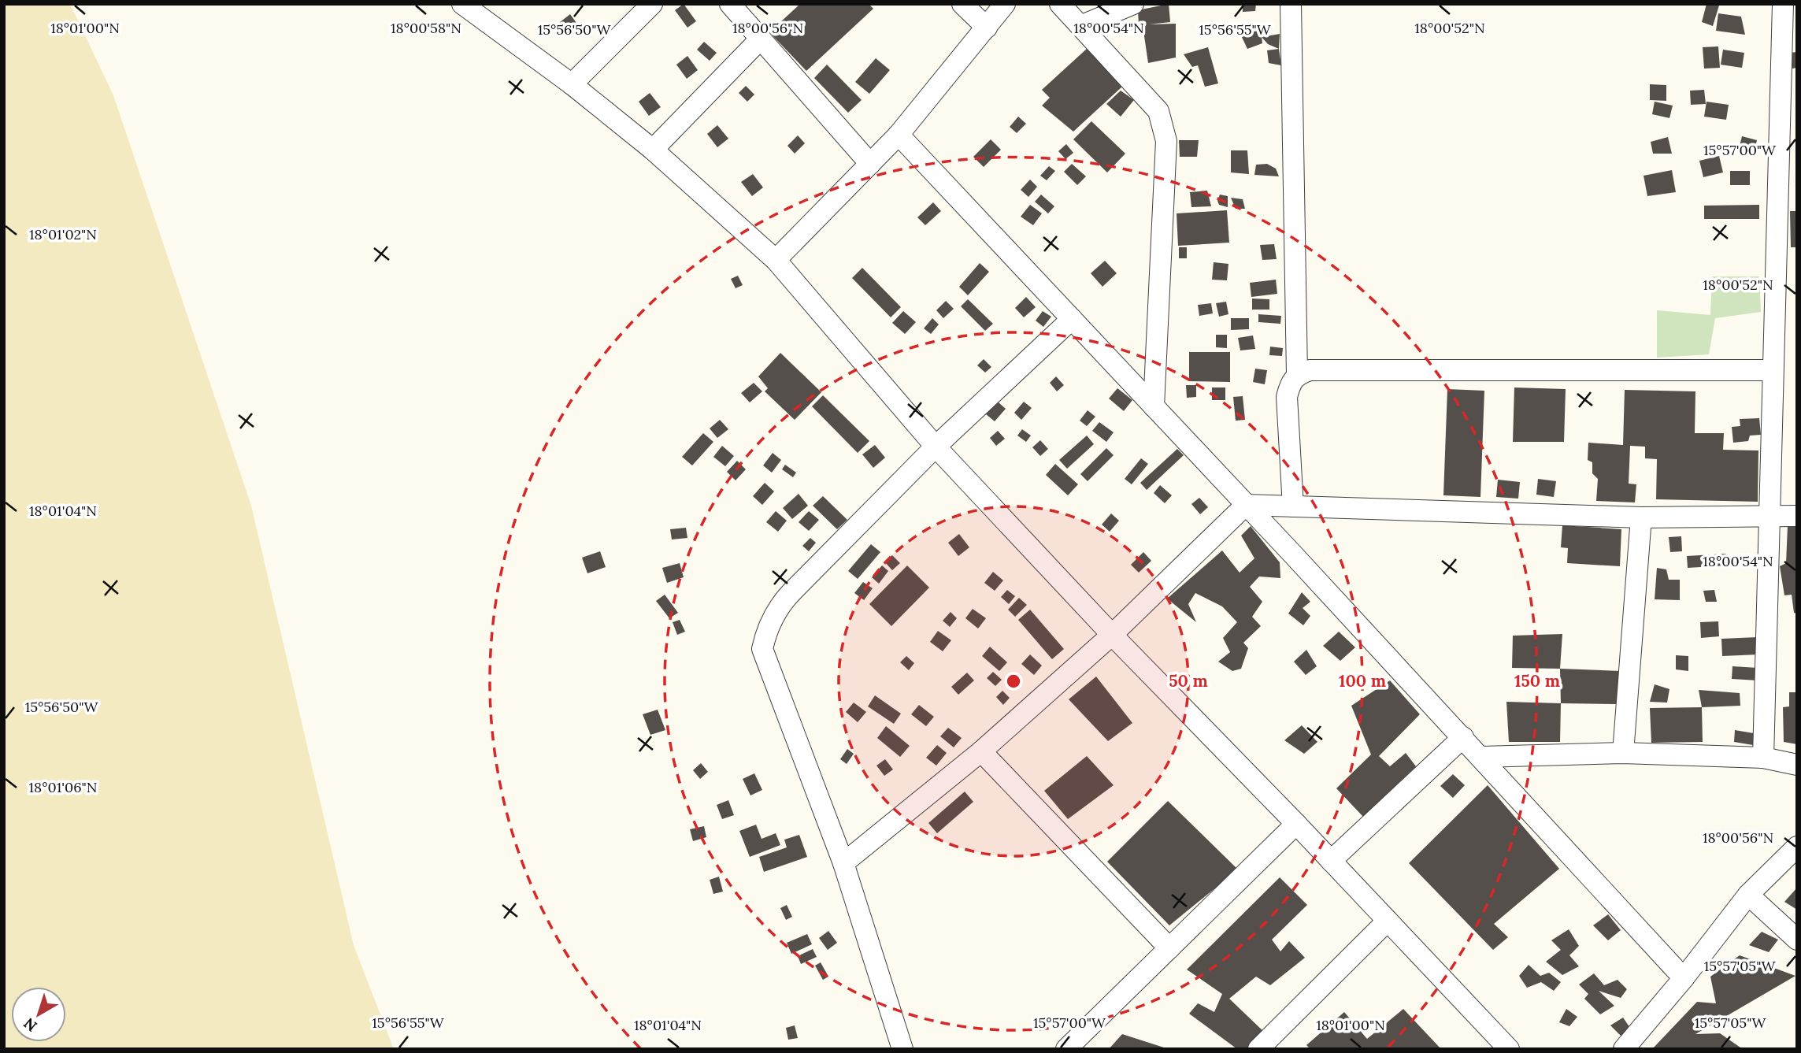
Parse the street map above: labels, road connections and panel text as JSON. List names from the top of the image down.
{
  "north": "bottom left",
  "coordinates": [
    "18°01'00\"N",
    "18°00'58\"N",
    "18°00'56\"N",
    "18°00'54\"N",
    "18°00'52\"N",
    "15°56'50\"W",
    "15°56'55\"W",
    "15°57'00\"W",
    "18°01'02\"N",
    "18°01'04\"N",
    "18°01'06\"N",
    "15°57'05\"W"
  ],
  "rings": ["50 m", "100 m", "150 m"]
}
